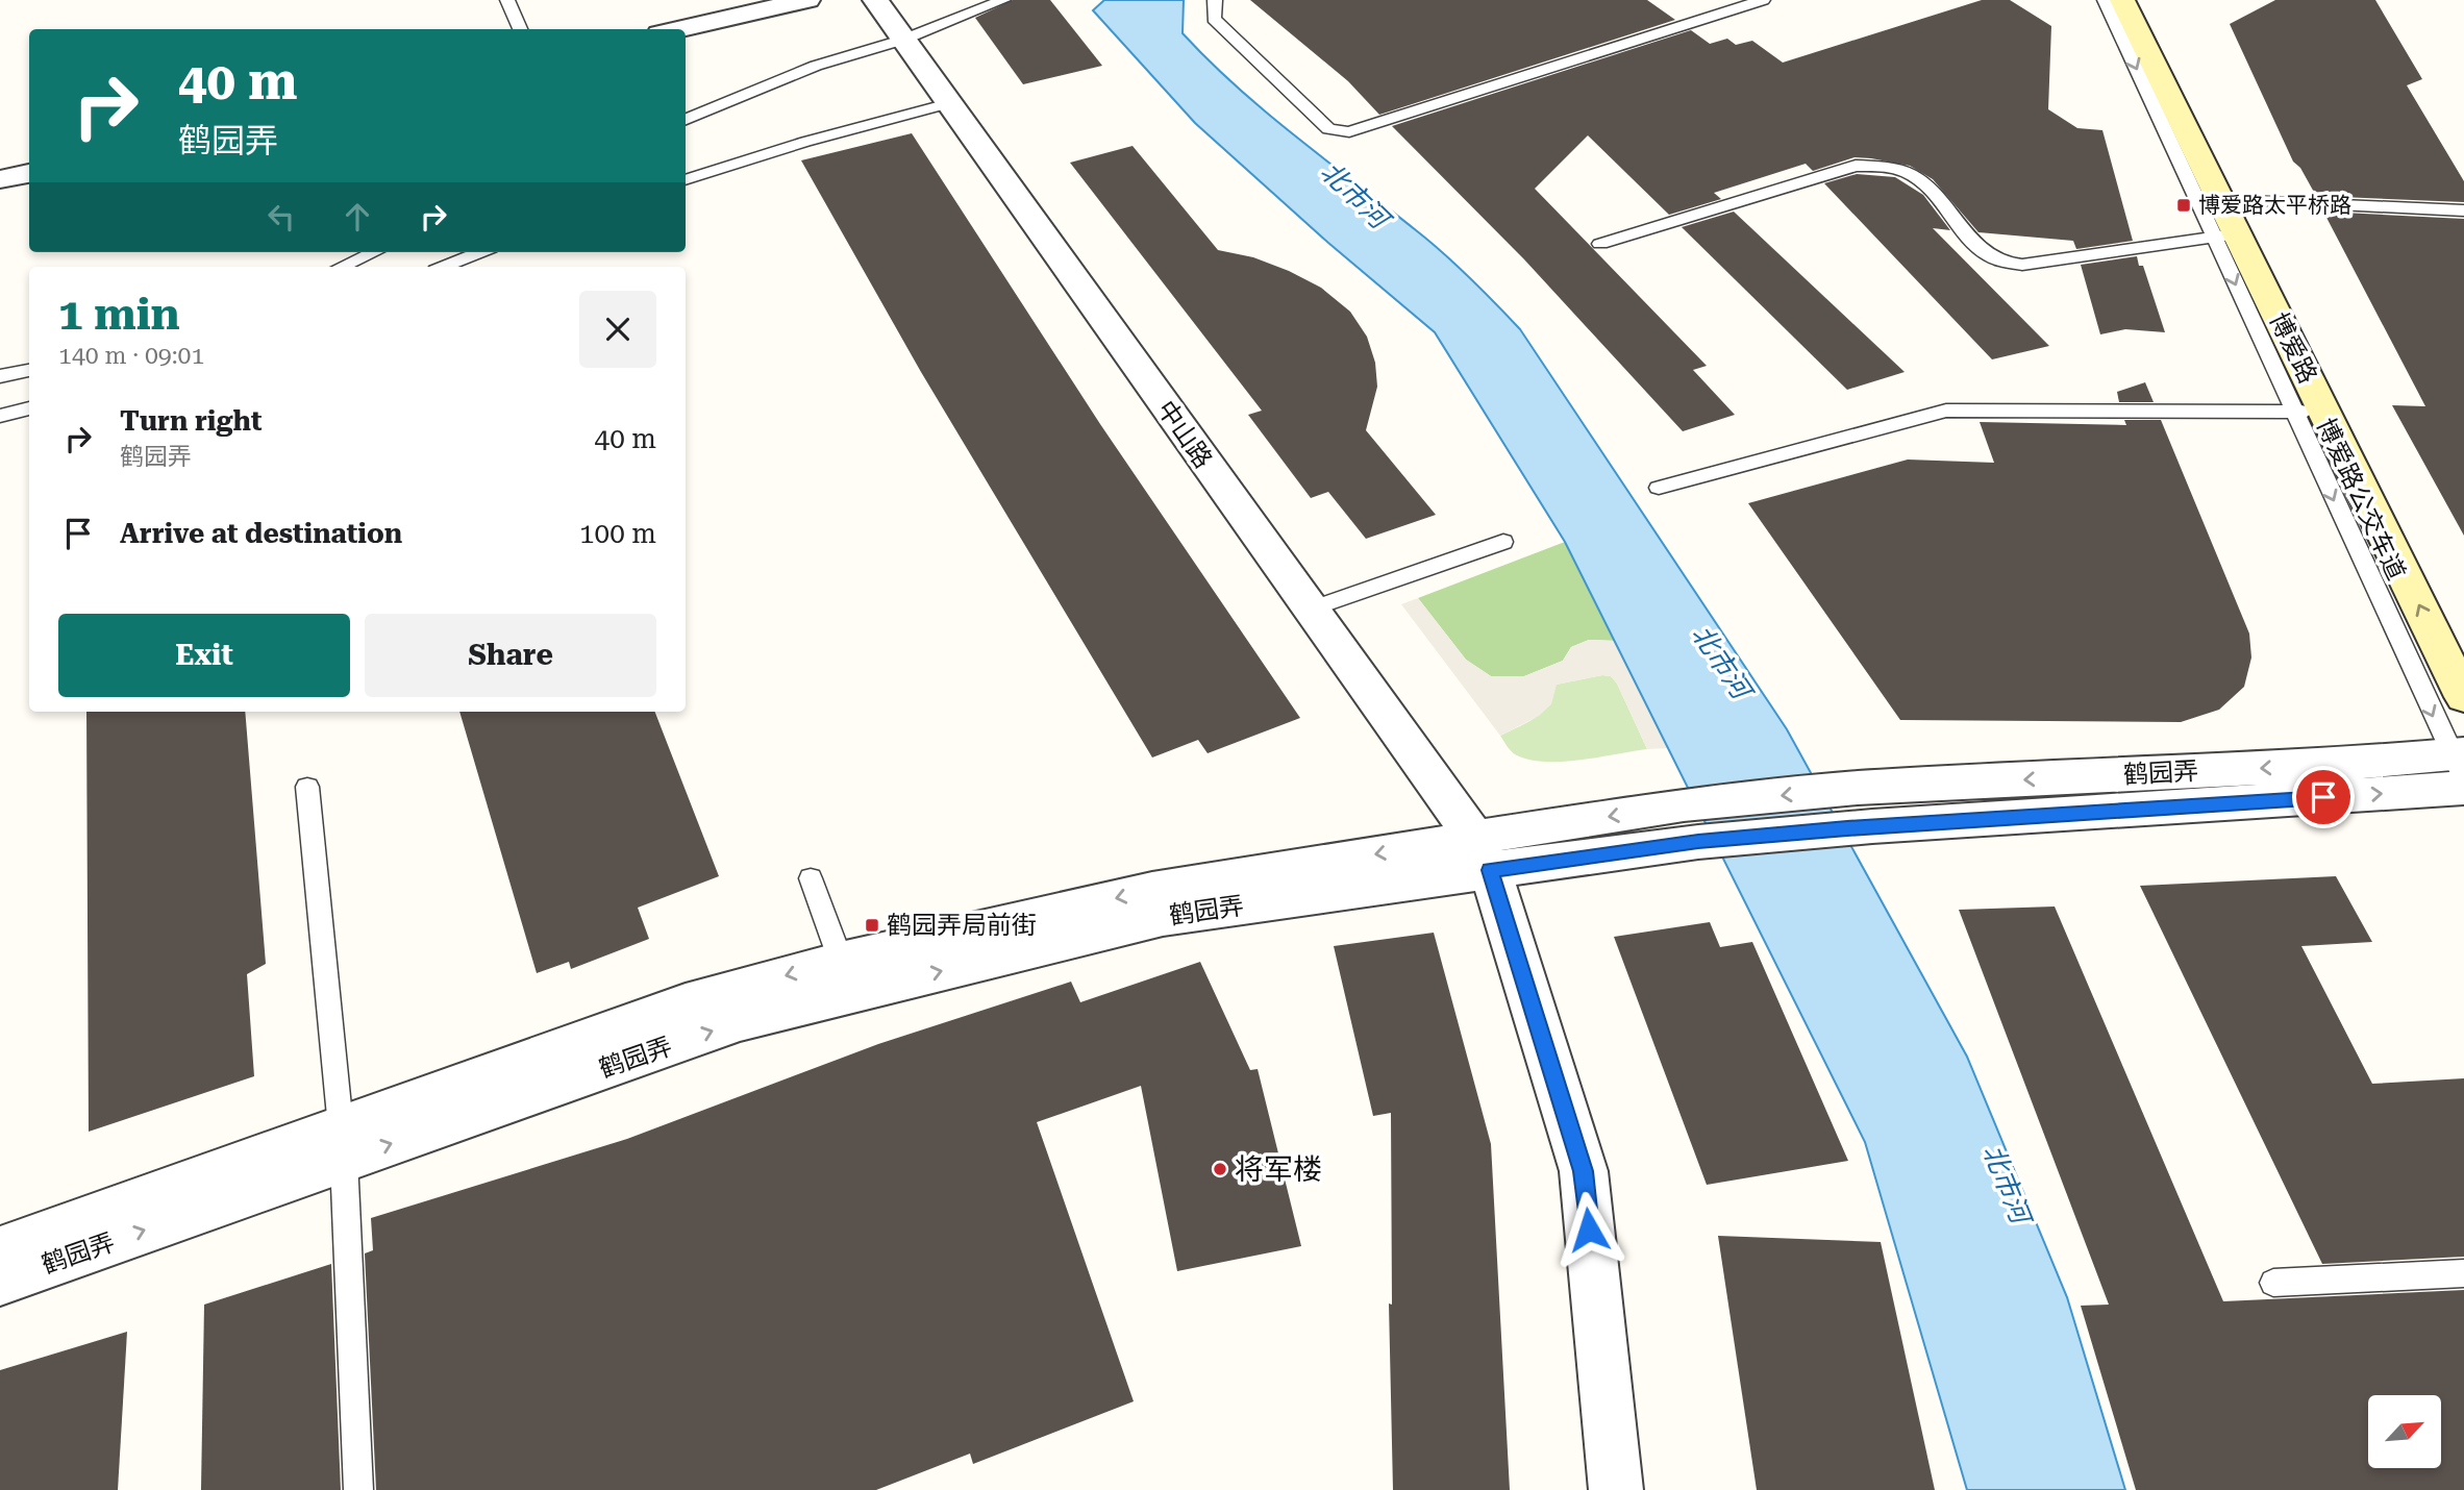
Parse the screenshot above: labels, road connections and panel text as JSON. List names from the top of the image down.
{
  "streets": {
    "main road": ["博爱路"],
    "street": ["中山路", "鹤园弄"],
    "lane": ["博爱路公交车道"]
  },
  "crossings": [
    ["博爱路", "博爱路公交车道"],
    ["中山路", "鹤园弄"],
    ["博爱路公交车道", "鹤园弄"]
  ],
  "one_way": ["博爱路", "博爱路公交车道"],
  "water": ["北市河"],
  "places": {
    "transit": ["博爱路太平桥路", "鹤园弄局前街"],
    "other": ["将军楼"]
  },
  "north": "top right",
  "page": {
    "turn": ["40 m", "鹤园弄"],
    "heading": ["1 min", "140 m · 09:01"],
    "list": [
      {
        "name": "Turn right",
        "note": "鹤园弄",
        "value": "40 m"
      },
      {
        "name": "Arrive at destination",
        "value": "100 m"
      }
    ],
    "buttons": ["Exit", "Share"]
  }
}
